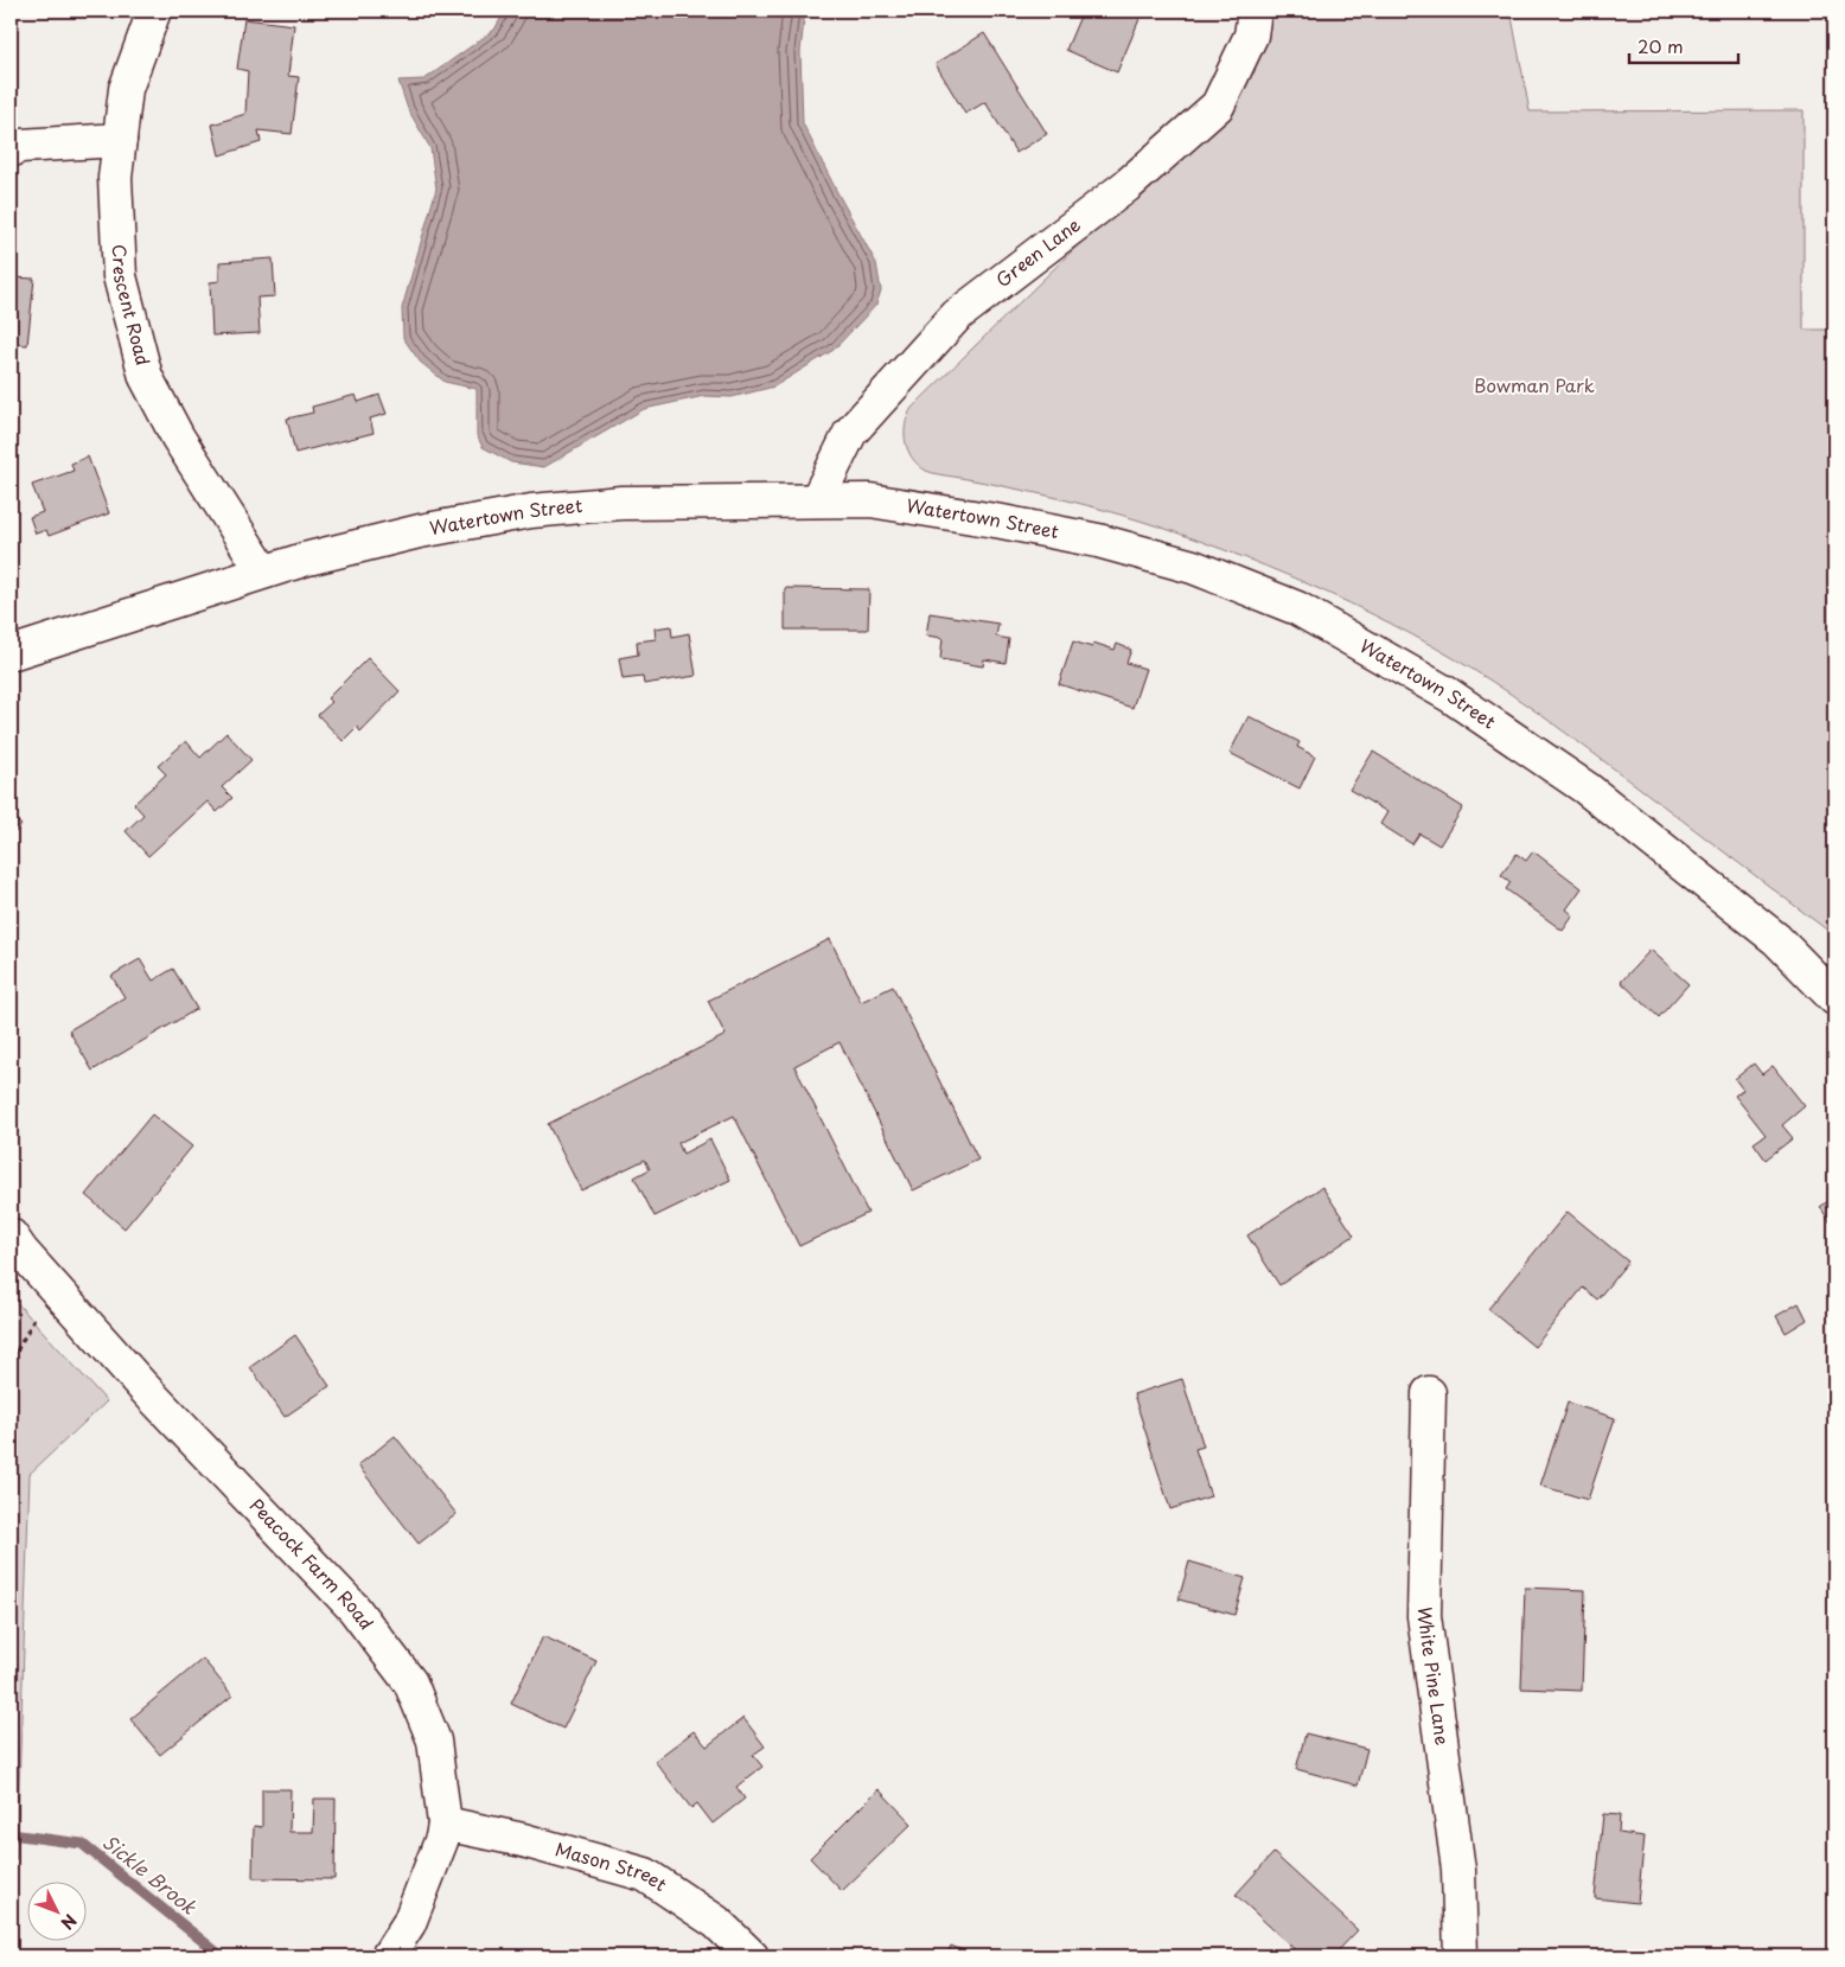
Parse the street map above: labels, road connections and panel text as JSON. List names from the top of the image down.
{
  "streets": {
    "street": [
      "Green Lane",
      "Crescent Road",
      "Watertown Street",
      "Peacock Farm Road",
      "White Pine Lane",
      "Mason Street"
    ]
  },
  "crossings": [
    ["Green Lane", "Watertown Street"],
    ["Crescent Road", "Watertown Street"],
    ["Peacock Farm Road", "Mason Street"]
  ],
  "water": ["Sickle Brook"],
  "parks": ["Bowman Park"],
  "scale_bar": "20 m",
  "north": "bottom right"
}
